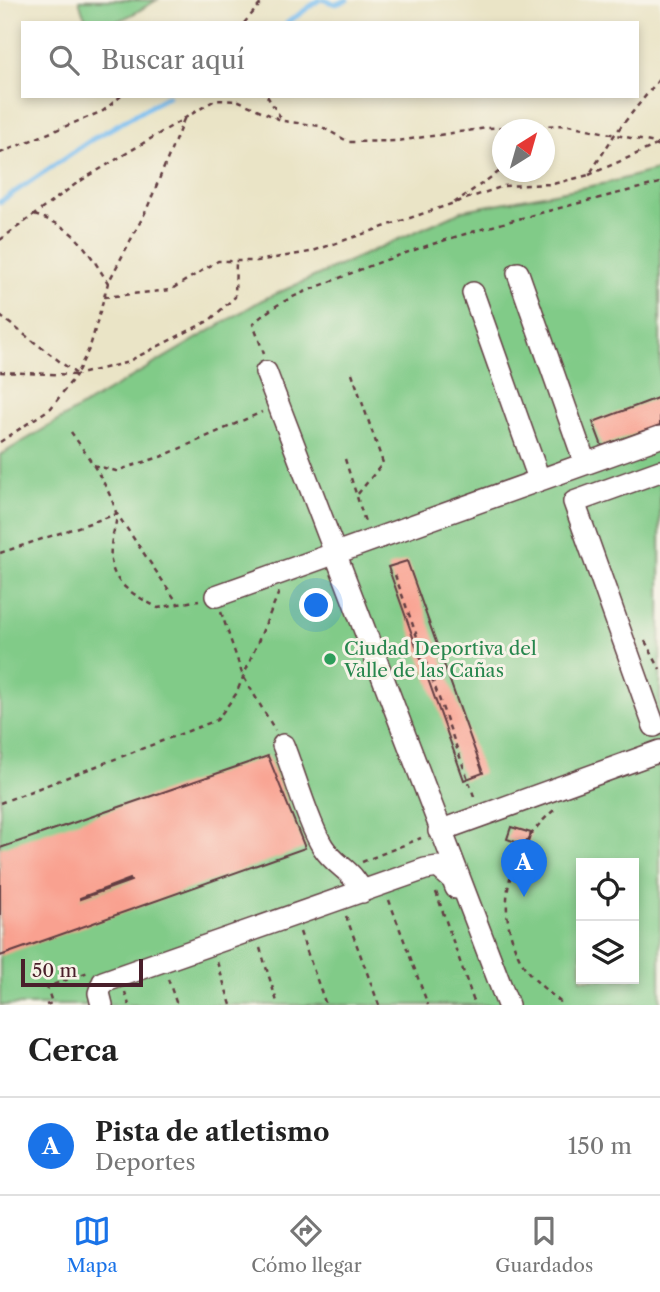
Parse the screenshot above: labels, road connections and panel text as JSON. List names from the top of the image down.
{
  "places": ["Ciudad Deportiva del Valle de las Cañas"],
  "scale_bar": "50 m",
  "north": "top right",
  "page": {
    "search": "Buscar aquí",
    "pins": "A",
    "scale": "50 m",
    "heading": "Cerca",
    "list": [
      {
        "mark": "A",
        "name": "Pista de atletismo",
        "note": "Deportes",
        "value": "150 m"
      }
    ],
    "nav": ["Mapa", "Cómo llegar", "Guardados"]
  }
}
